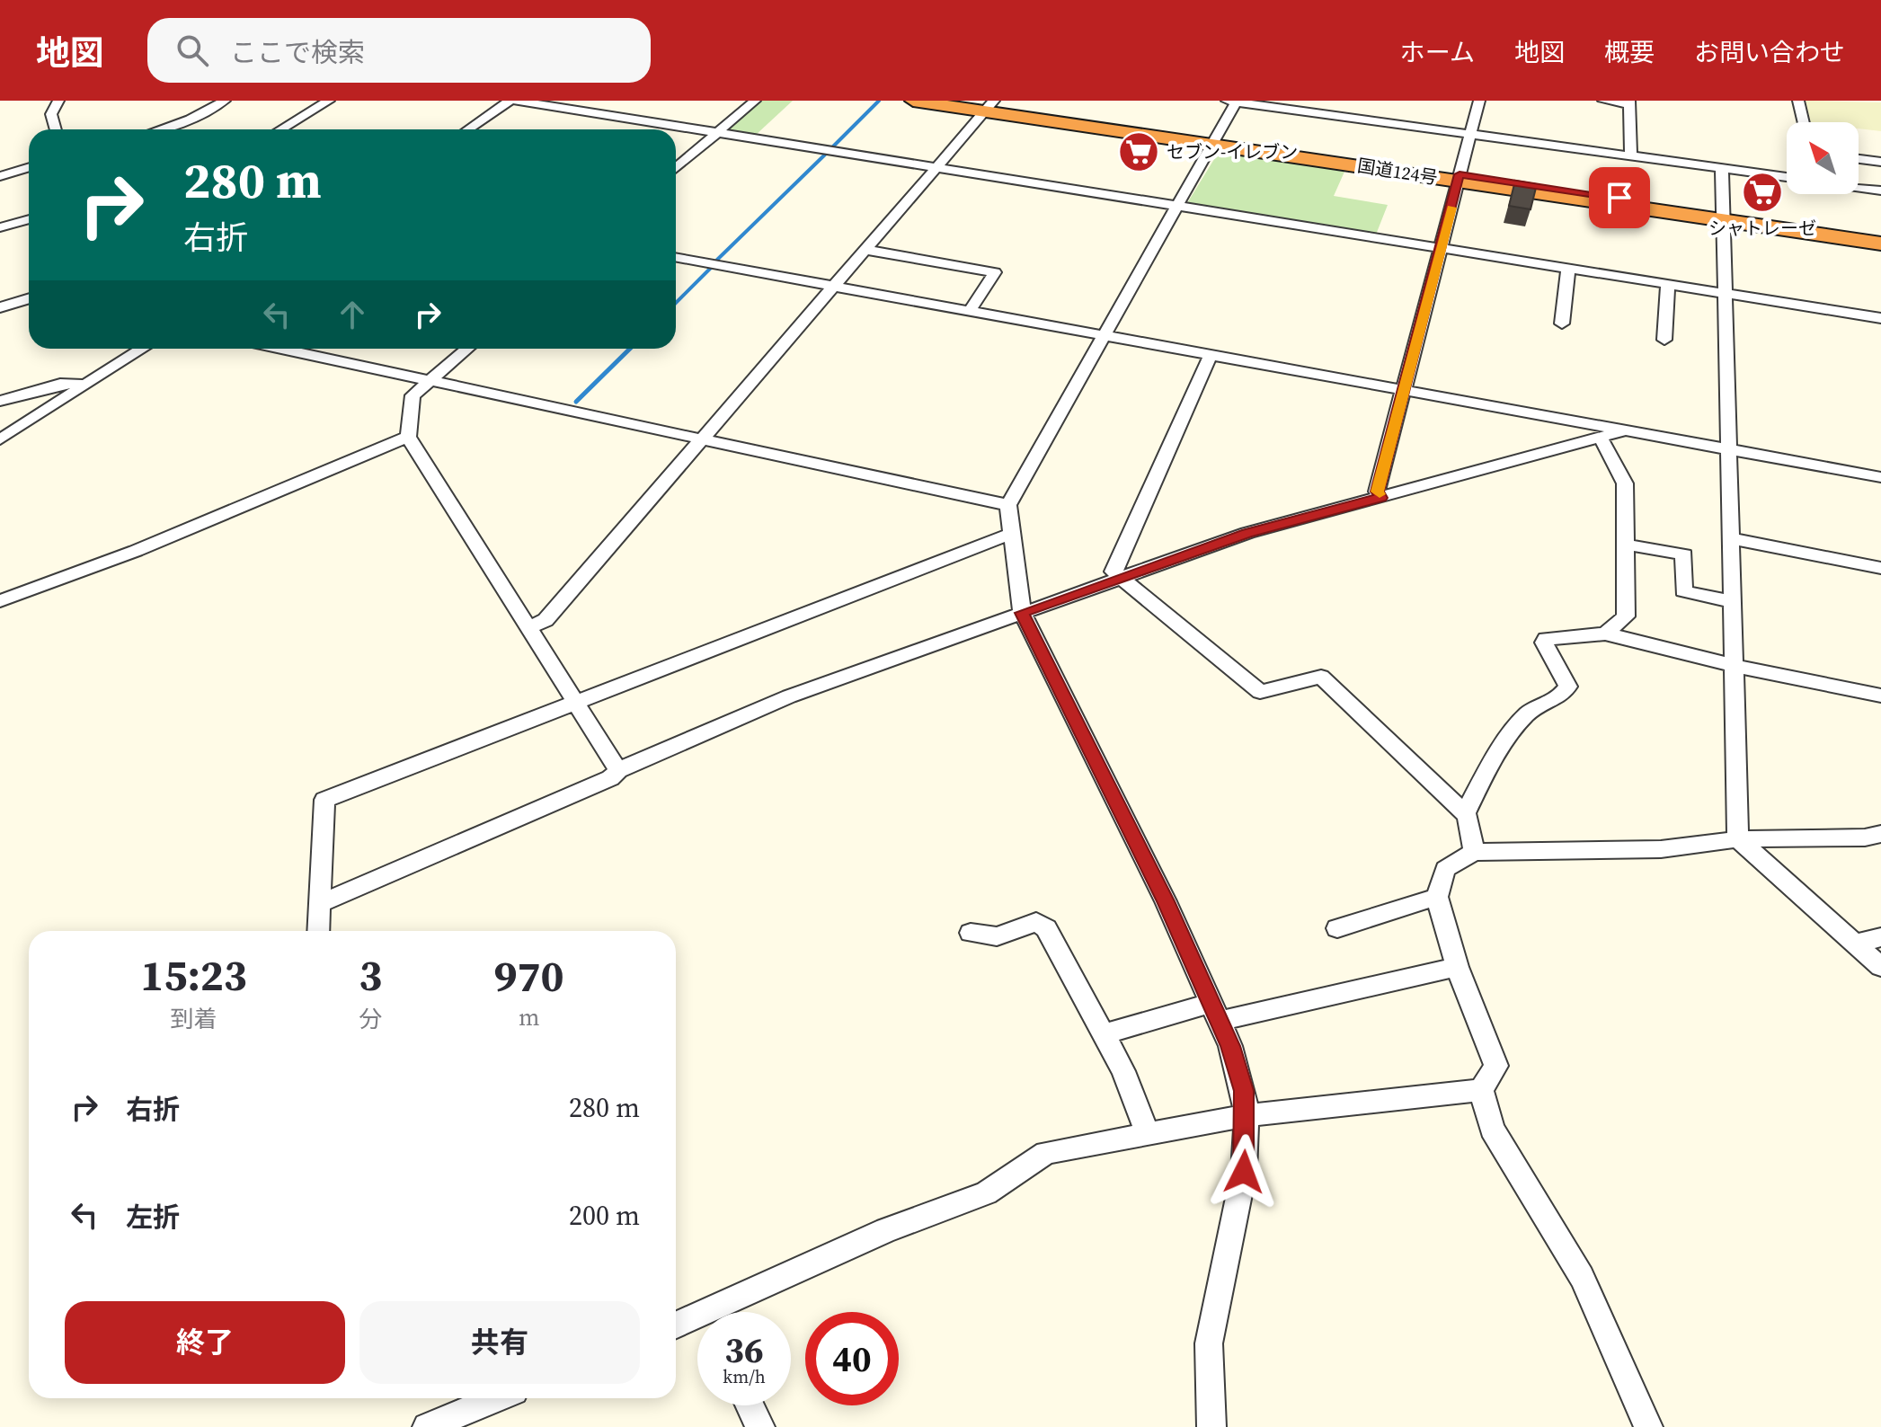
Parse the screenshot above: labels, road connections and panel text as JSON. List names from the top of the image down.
{
  "streets": {
    "highway": ["国道124号"]
  },
  "places": {
    "supermarket": ["セブン-イレブン", "シャトレーゼ"]
  },
  "north": "top left",
  "page": {
    "header": "地図",
    "search": "ここで検索",
    "nav": [
      "ホーム",
      "地図",
      "概要",
      "お問い合わせ"
    ],
    "turn": ["280 m", "右折"],
    "eta": [
      "15:23",
      "到着",
      "3",
      "分",
      "970",
      "m"
    ],
    "list": [
      {
        "name": "右折",
        "value": "280 m"
      },
      {
        "name": "左折",
        "value": "200 m"
      }
    ],
    "buttons": ["終了", "共有"],
    "speed": "36 km/h",
    "limit": "40"
  }
}
